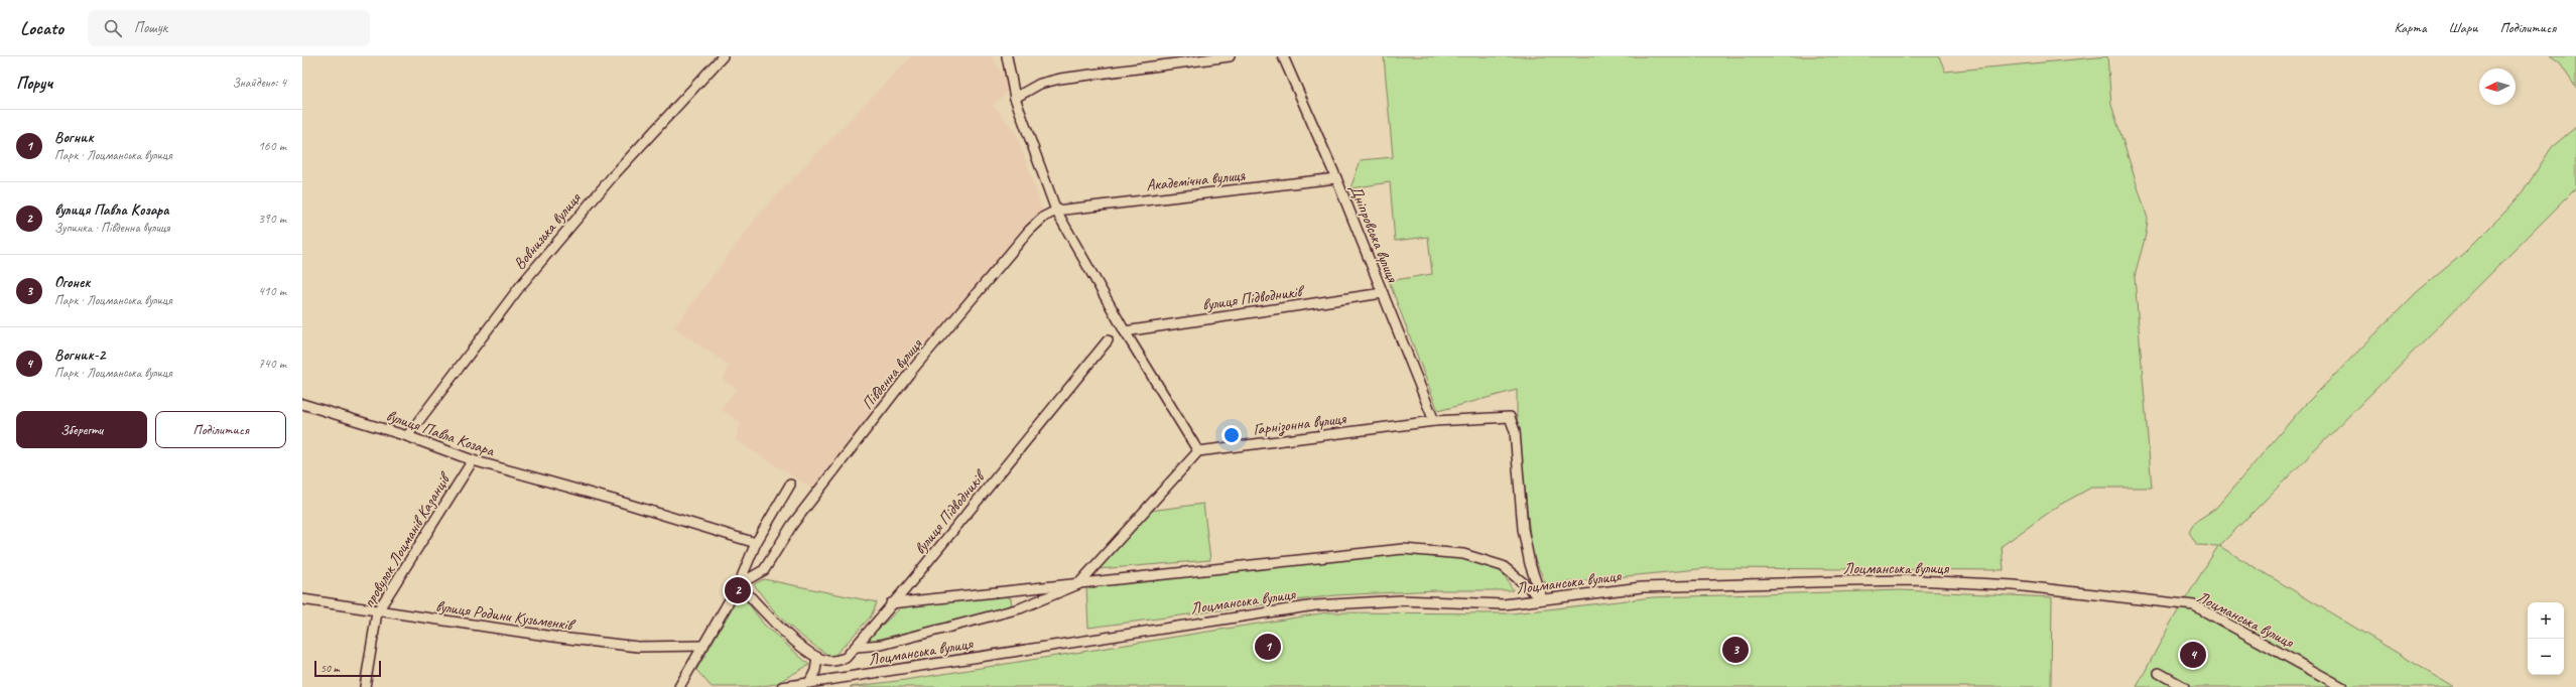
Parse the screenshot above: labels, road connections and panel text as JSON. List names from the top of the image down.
{
  "streets": {
    "street": [
      "Академічна вулиця",
      "Вовнизька вулиця",
      "Дніпровська вулиця",
      "вулиця Підводників",
      "Південна вулиця",
      "Гарнізонна вулиця",
      "вулиця Павла Козара",
      "провулок Лоцманів Казанців",
      "Лоцманська вулиця",
      "вулиця Родини Кузьменків"
    ]
  },
  "crossings": [
    ["Академічна вулиця", "Дніпровська вулиця"],
    ["Академічна вулиця", "Південна вулиця"],
    ["Вовнизька вулиця", "вулиця Павла Козара"],
    ["Дніпровська вулиця", "вулиця Підводників"],
    ["Дніпровська вулиця", "Гарнізонна вулиця"],
    ["Гарнізонна вулиця", "Лоцманська вулиця"],
    ["вулиця Павла Козара", "провулок Лоцманів Казанців"],
    ["провулок Лоцманів Казанців", "вулиця Родини Кузьменків"]
  ],
  "scale_bar": "50 m",
  "north": "left",
  "page": {
    "header": "Locato",
    "search": "Пошук",
    "nav": ["Карта", "Шари", "Поділитися"],
    "heading": ["Поруч", "Знайдено: 4"],
    "list": [
      {
        "mark": "1",
        "name": "Вогник",
        "note": "Парк · Лоцманська вулиця",
        "value": "160 m"
      },
      {
        "mark": "2",
        "name": "вулиця Павла Козара",
        "note": "Зупинка · Південна вулиця",
        "value": "390 m"
      },
      {
        "mark": "3",
        "name": "Огонек",
        "note": "Парк · Лоцманська вулиця",
        "value": "410 m"
      },
      {
        "mark": "4",
        "name": "Вогник-2",
        "note": "Парк · Лоцманська вулиця",
        "value": "740 m"
      }
    ],
    "buttons": ["Зберегти", "Поділитися"],
    "pins": [
      "2",
      "1",
      "3",
      "4"
    ],
    "map_buttons": ["+", "−"],
    "scale": "50 m"
  }
}
